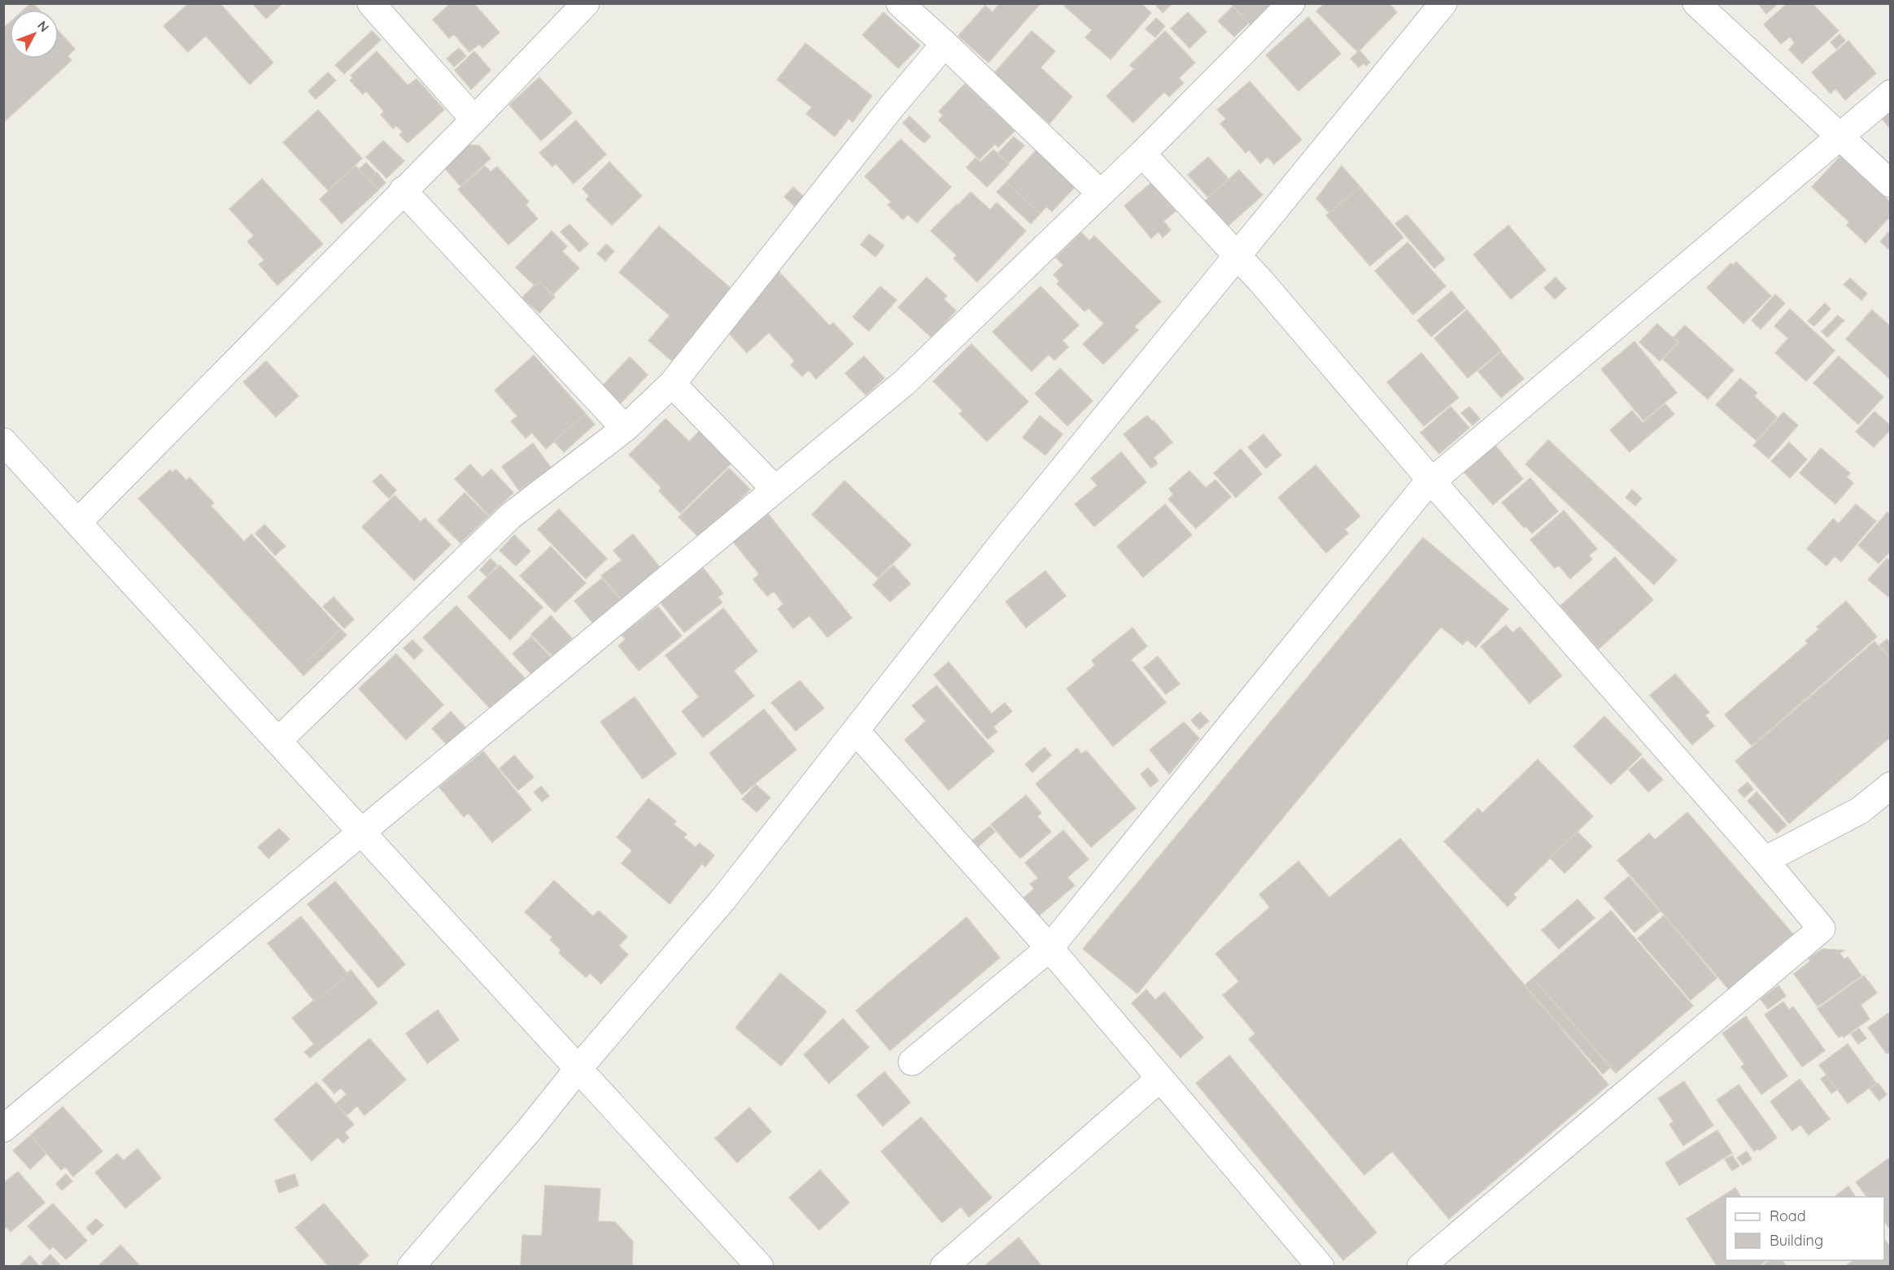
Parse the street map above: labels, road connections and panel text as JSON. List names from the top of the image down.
{
  "legend": ["Road", "Building"],
  "north": "top right"
}
